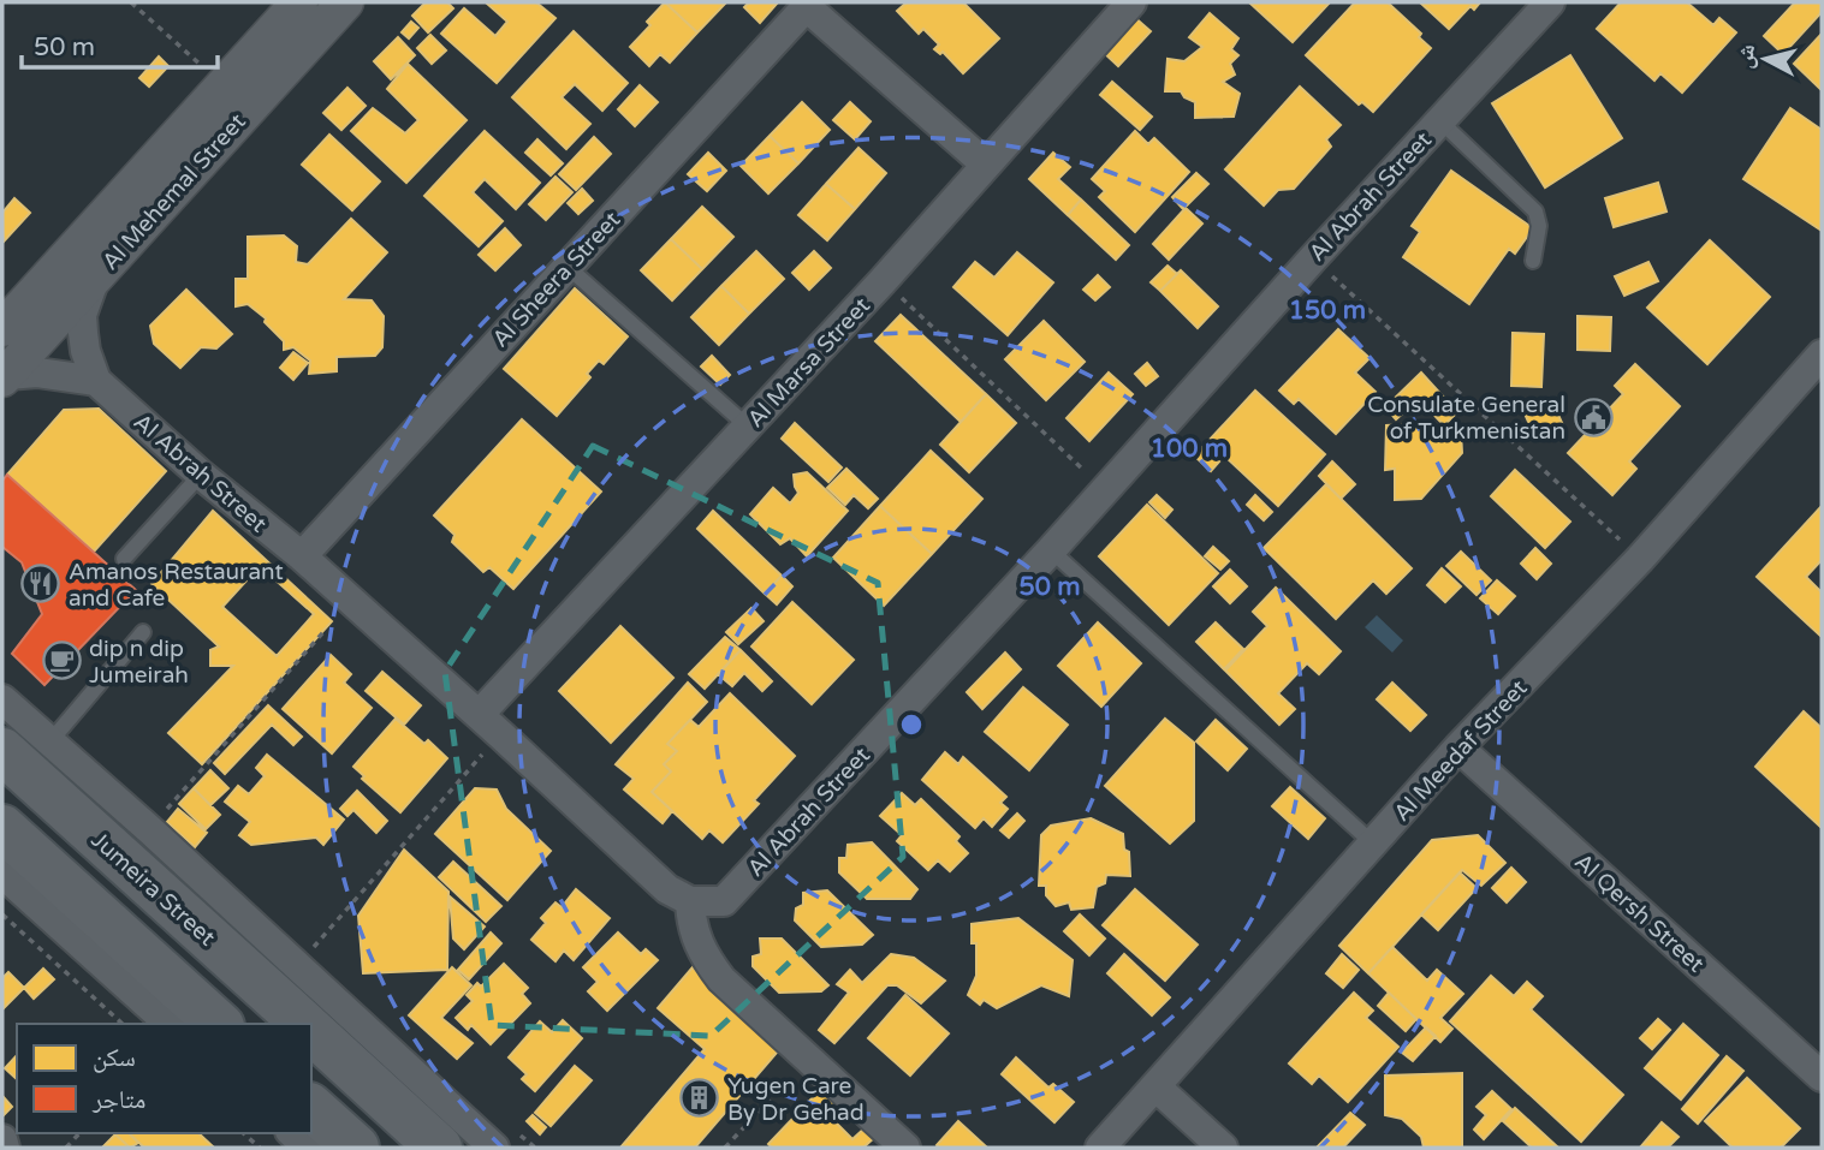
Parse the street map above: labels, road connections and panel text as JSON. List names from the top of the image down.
{
  "streets": {
    "main road": ["Jumeira Street"],
    "street": [
      "Al Mehemal Street",
      "Al Abrah Street",
      "Al Sheera Street",
      "Al Marsa Street",
      "Al Meedaf Street",
      "Al Qersh Street"
    ]
  },
  "crossings": [
    ["Al Abrah Street", "Al Sheera Street"],
    ["Al Abrah Street", "Al Marsa Street"],
    ["Al Meedaf Street", "Al Qersh Street"]
  ],
  "places": {
    "public building": ["Consulate General of Turkmenistan"],
    "restaurant": ["Amanos Restaurant and Cafe"],
    "cafe": ["dip n dip Jumeirah"],
    "building": ["Yugen Care By Dr Gehad"]
  },
  "legend": ["سكن", "متاجر"],
  "scale_bar": "50 m",
  "north": "left",
  "rings": ["150 m", "100 m", "50 m"]
}
